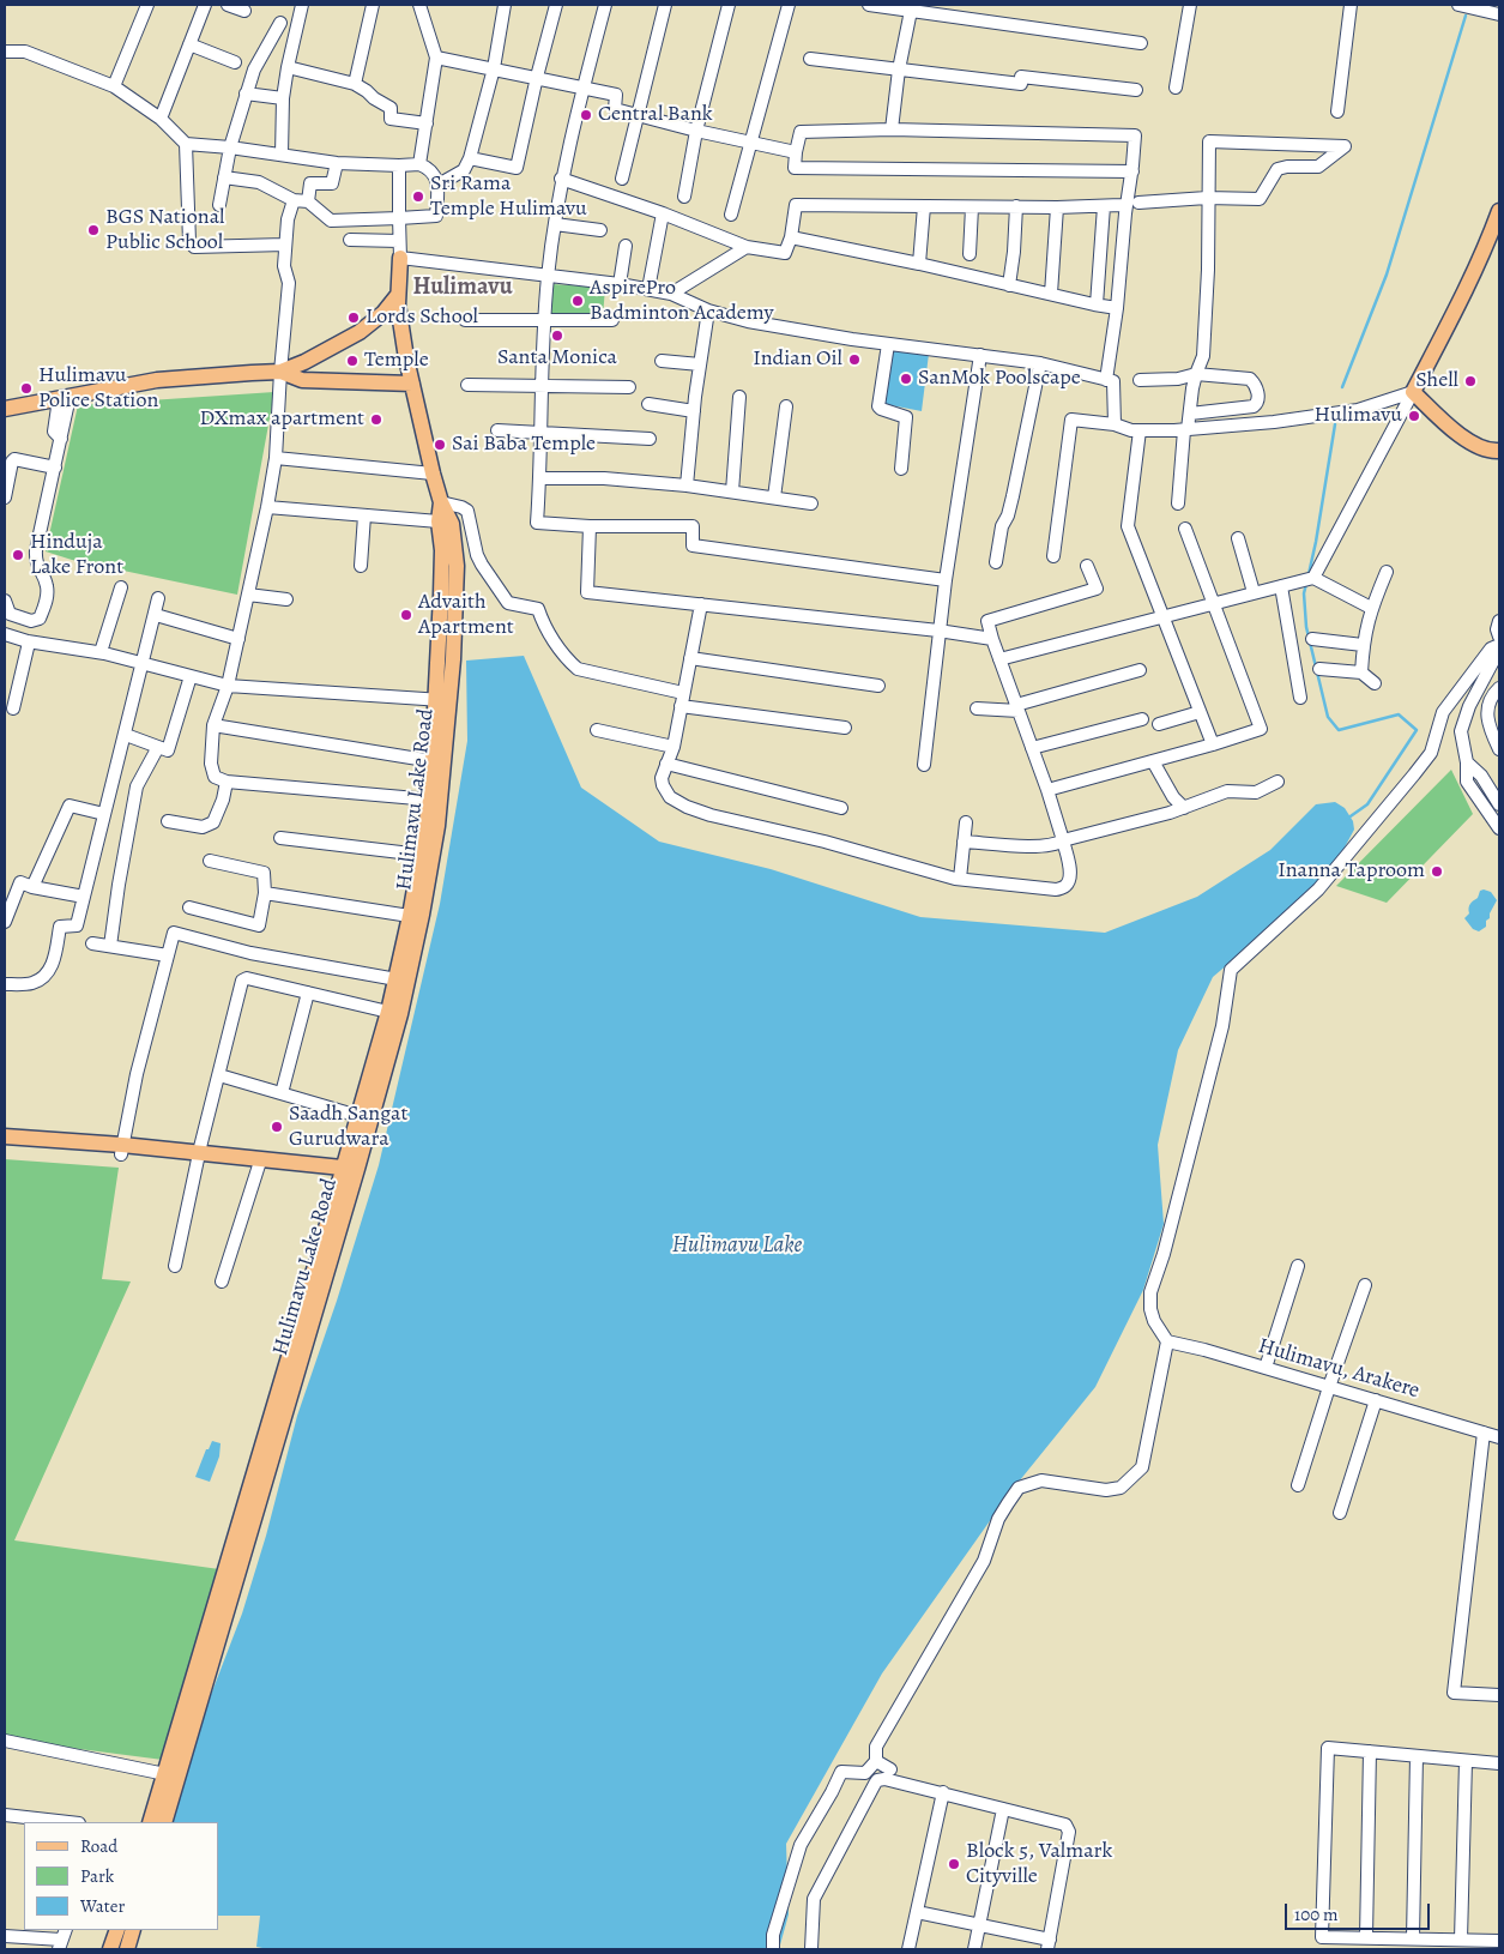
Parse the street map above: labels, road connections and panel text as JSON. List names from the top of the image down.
{
  "streets": {
    "main road": ["Hulimavu Lake Road"],
    "street": ["Hulimavu, Arakere"]
  },
  "districts": ["Hulimavu"],
  "water": ["Hulimavu Lake"],
  "places": [
    "Central Bank",
    "Sri Rama Temple Hulimavu",
    "BGS National Public School",
    "AspirePro Badminton Academy",
    "Lords School",
    "Santa Monica",
    "Indian Oil",
    "Temple",
    "SanMok Poolscape",
    "Shell",
    "Hulimavu Police Station",
    "Hulimavu",
    "DXmax apartment",
    "Sai Baba Temple",
    "Hinduja Lake Front",
    "Advaith Apartment",
    "Inanna Taproom",
    "Saadh Sangat Gurudwara",
    "Block 5, Valmark Cityville"
  ],
  "legend": ["Road", "Park", "Water"],
  "scale_bar": "100 m"
}
